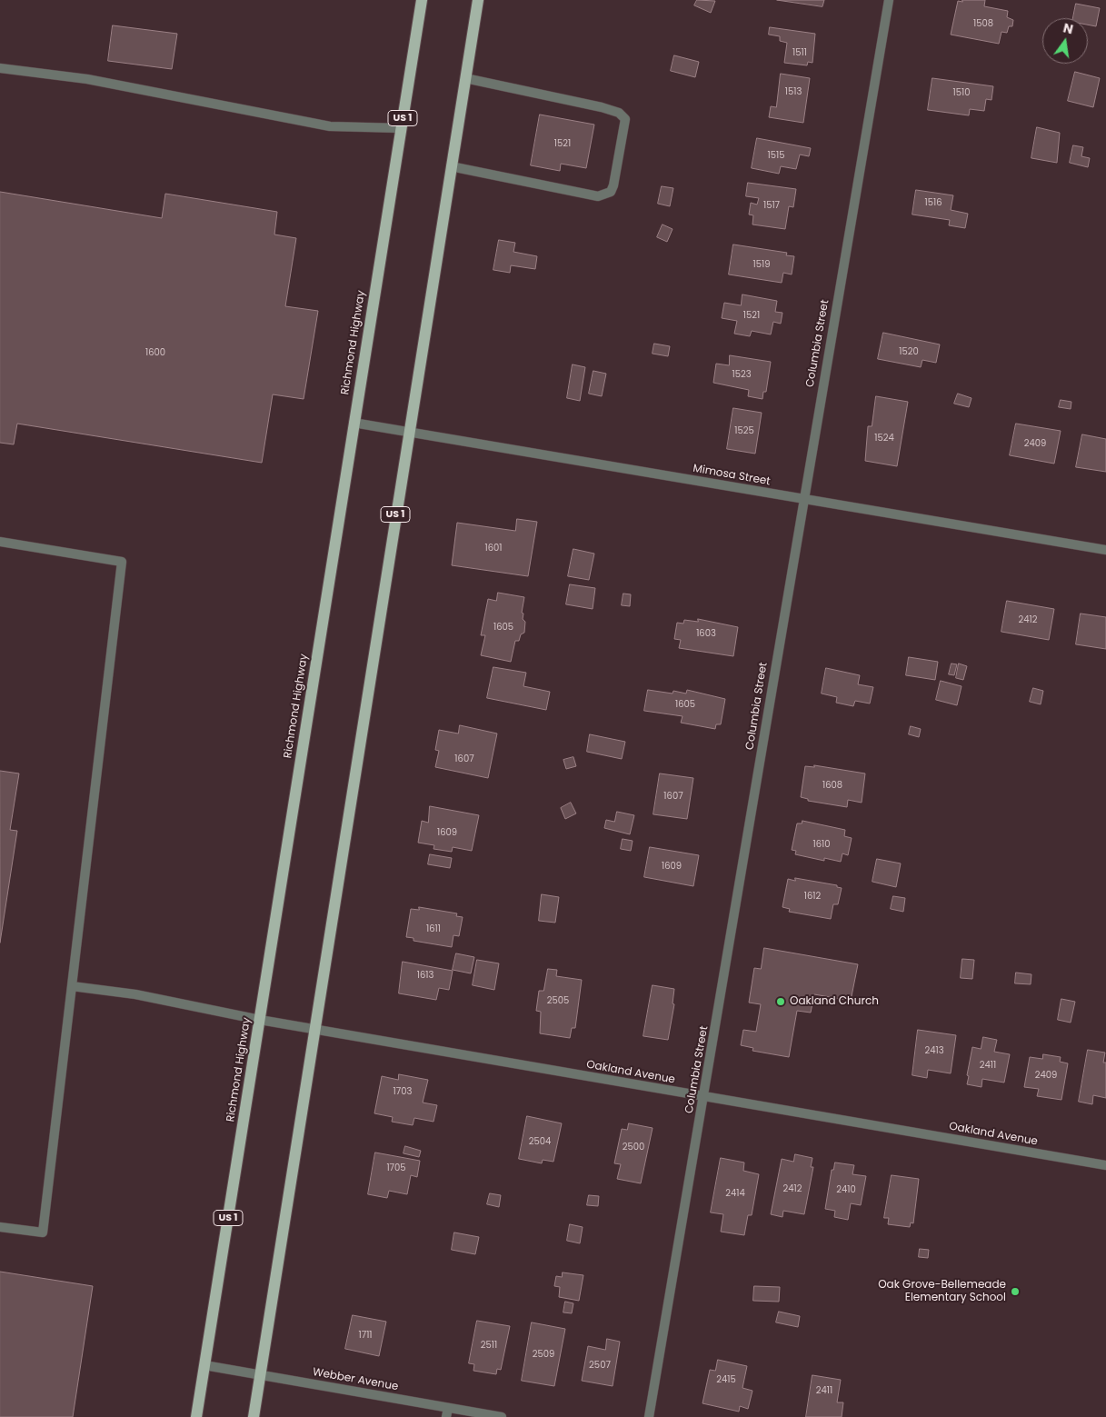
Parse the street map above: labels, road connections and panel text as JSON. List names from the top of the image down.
{
  "streets": {
    "main road": ["US 1", "Richmond Highway"],
    "street": [
      "Columbia Street",
      "Mimosa Street",
      "Oakland Avenue",
      "Webber Avenue"
    ]
  },
  "crossings": [
    ["US 1", "Mimosa Street"],
    ["US 1", "Oakland Avenue"],
    ["US 1", "Webber Avenue"],
    ["Richmond Highway", "Mimosa Street"],
    ["Richmond Highway", "Oakland Avenue"],
    ["Richmond Highway", "Webber Avenue"],
    ["Columbia Street", "Mimosa Street"],
    ["Columbia Street", "Oakland Avenue"]
  ],
  "places": ["Oakland Church", "Oak Grove-Bellemeade Elementary School"],
  "house_numbers": [
    "1508",
    "1511",
    "1513",
    "1510",
    "1521",
    "1515",
    "1516",
    "1517",
    "1519",
    "1521",
    "1520",
    "1600",
    "1523",
    "1525",
    "1524",
    "2409",
    "1601",
    "2412",
    "1605",
    "1603",
    "1605",
    "1607",
    "1608",
    "1607",
    "1609",
    "1610",
    "1609",
    "1612",
    "1611",
    "1613",
    "2505",
    "2413",
    "2411",
    "2409",
    "1703",
    "2504",
    "2500",
    "1705",
    "2412",
    "2410",
    "2414",
    "1711",
    "2511",
    "2509",
    "2507",
    "2415",
    "2411"
  ],
  "north": "top"
}
